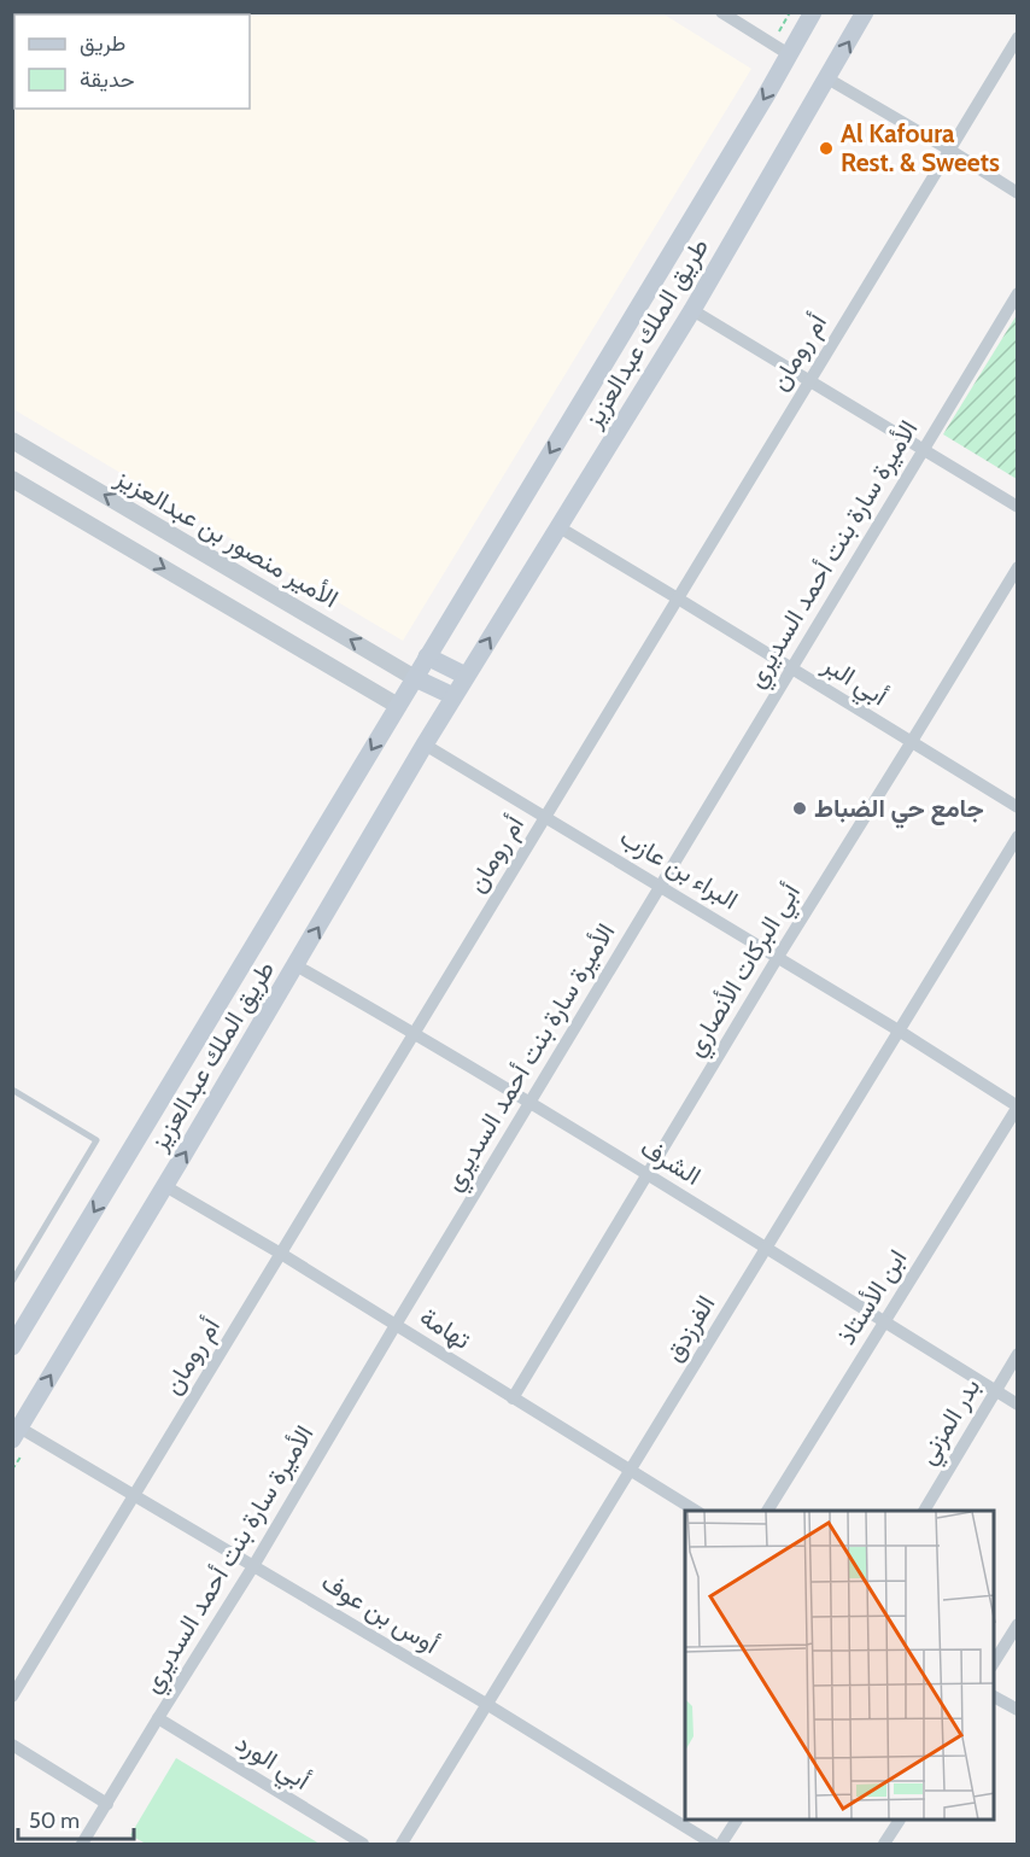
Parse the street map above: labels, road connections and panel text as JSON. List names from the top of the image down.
{
  "streets": {
    "main road": ["طريق الملك عبدالعزيز"],
    "street": [
      "أم رومان",
      "الأمير منصور بن عبدالعزيز",
      "الأميرة سارة بنت أحمد السديري",
      "أبي البر",
      "البراء بن عازب",
      "أبي البركات الأنصاري",
      "الشرف",
      "ابن الأستاذ",
      "تهامة",
      "الفرزدق",
      "بدر المزني",
      "أوس بن عوف",
      "أبي الورد"
    ]
  },
  "crossings": [
    ["طريق الملك عبدالعزيز", "الأمير منصور بن عبدالعزيز"],
    ["طريق الملك عبدالعزيز", "أبي البر"],
    ["طريق الملك عبدالعزيز", "البراء بن عازب"],
    ["طريق الملك عبدالعزيز", "الشرف"],
    ["طريق الملك عبدالعزيز", "تهامة"],
    ["طريق الملك عبدالعزيز", "أوس بن عوف"],
    ["أم رومان", "أبي البر"],
    ["أم رومان", "البراء بن عازب"],
    ["أم رومان", "الشرف"],
    ["أم رومان", "تهامة"],
    ["أم رومان", "أوس بن عوف"],
    ["الأميرة سارة بنت أحمد السديري", "أبي البر"],
    ["الأميرة سارة بنت أحمد السديري", "البراء بن عازب"],
    ["الأميرة سارة بنت أحمد السديري", "الشرف"],
    ["الأميرة سارة بنت أحمد السديري", "تهامة"],
    ["الأميرة سارة بنت أحمد السديري", "أوس بن عوف"],
    ["الأميرة سارة بنت أحمد السديري", "أبي الورد"],
    ["أبي البر", "أبي البركات الأنصاري"],
    ["البراء بن عازب", "أبي البركات الأنصاري"],
    ["البراء بن عازب", "ابن الأستاذ"],
    ["البراء بن عازب", "الفرزدق"],
    ["أبي البركات الأنصاري", "الشرف"],
    ["أبي البركات الأنصاري", "تهامة"],
    ["الشرف", "ابن الأستاذ"],
    ["الشرف", "الفرزدق"],
    ["الشرف", "بدر المزني"],
    ["تهامة", "الفرزدق"],
    ["الفرزدق", "أوس بن عوف"]
  ],
  "places": ["Al Kafoura Rest. & Sweets", "جامع حي الضباط"],
  "legend": ["طريق", "حديقة"],
  "scale_bar": "50 m"
}
